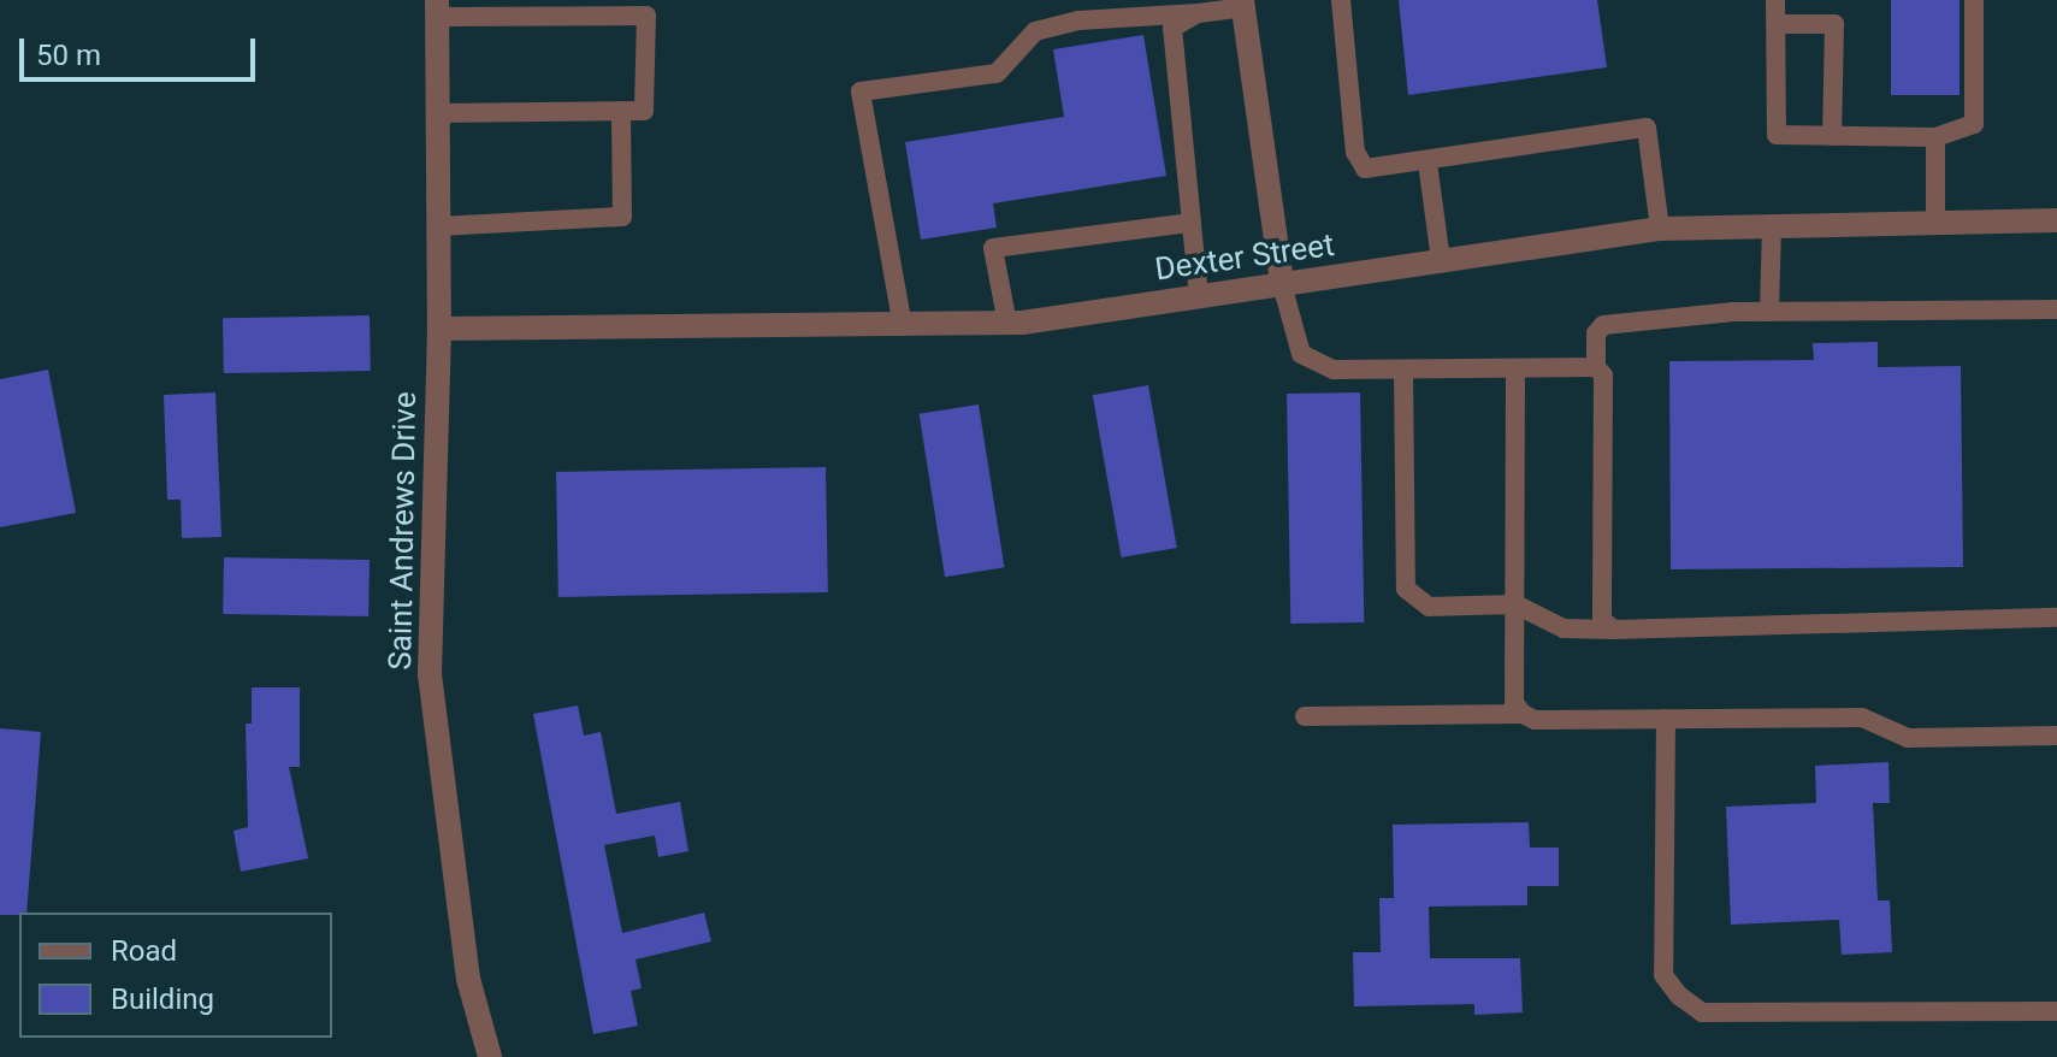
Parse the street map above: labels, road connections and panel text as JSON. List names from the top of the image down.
{
  "streets": {
    "street": ["Dexter Street", "Saint Andrews Drive"]
  },
  "crossings": [
    ["Dexter Street", "Saint Andrews Drive"]
  ],
  "legend": ["Road", "Building"],
  "scale_bar": "50 m"
}
